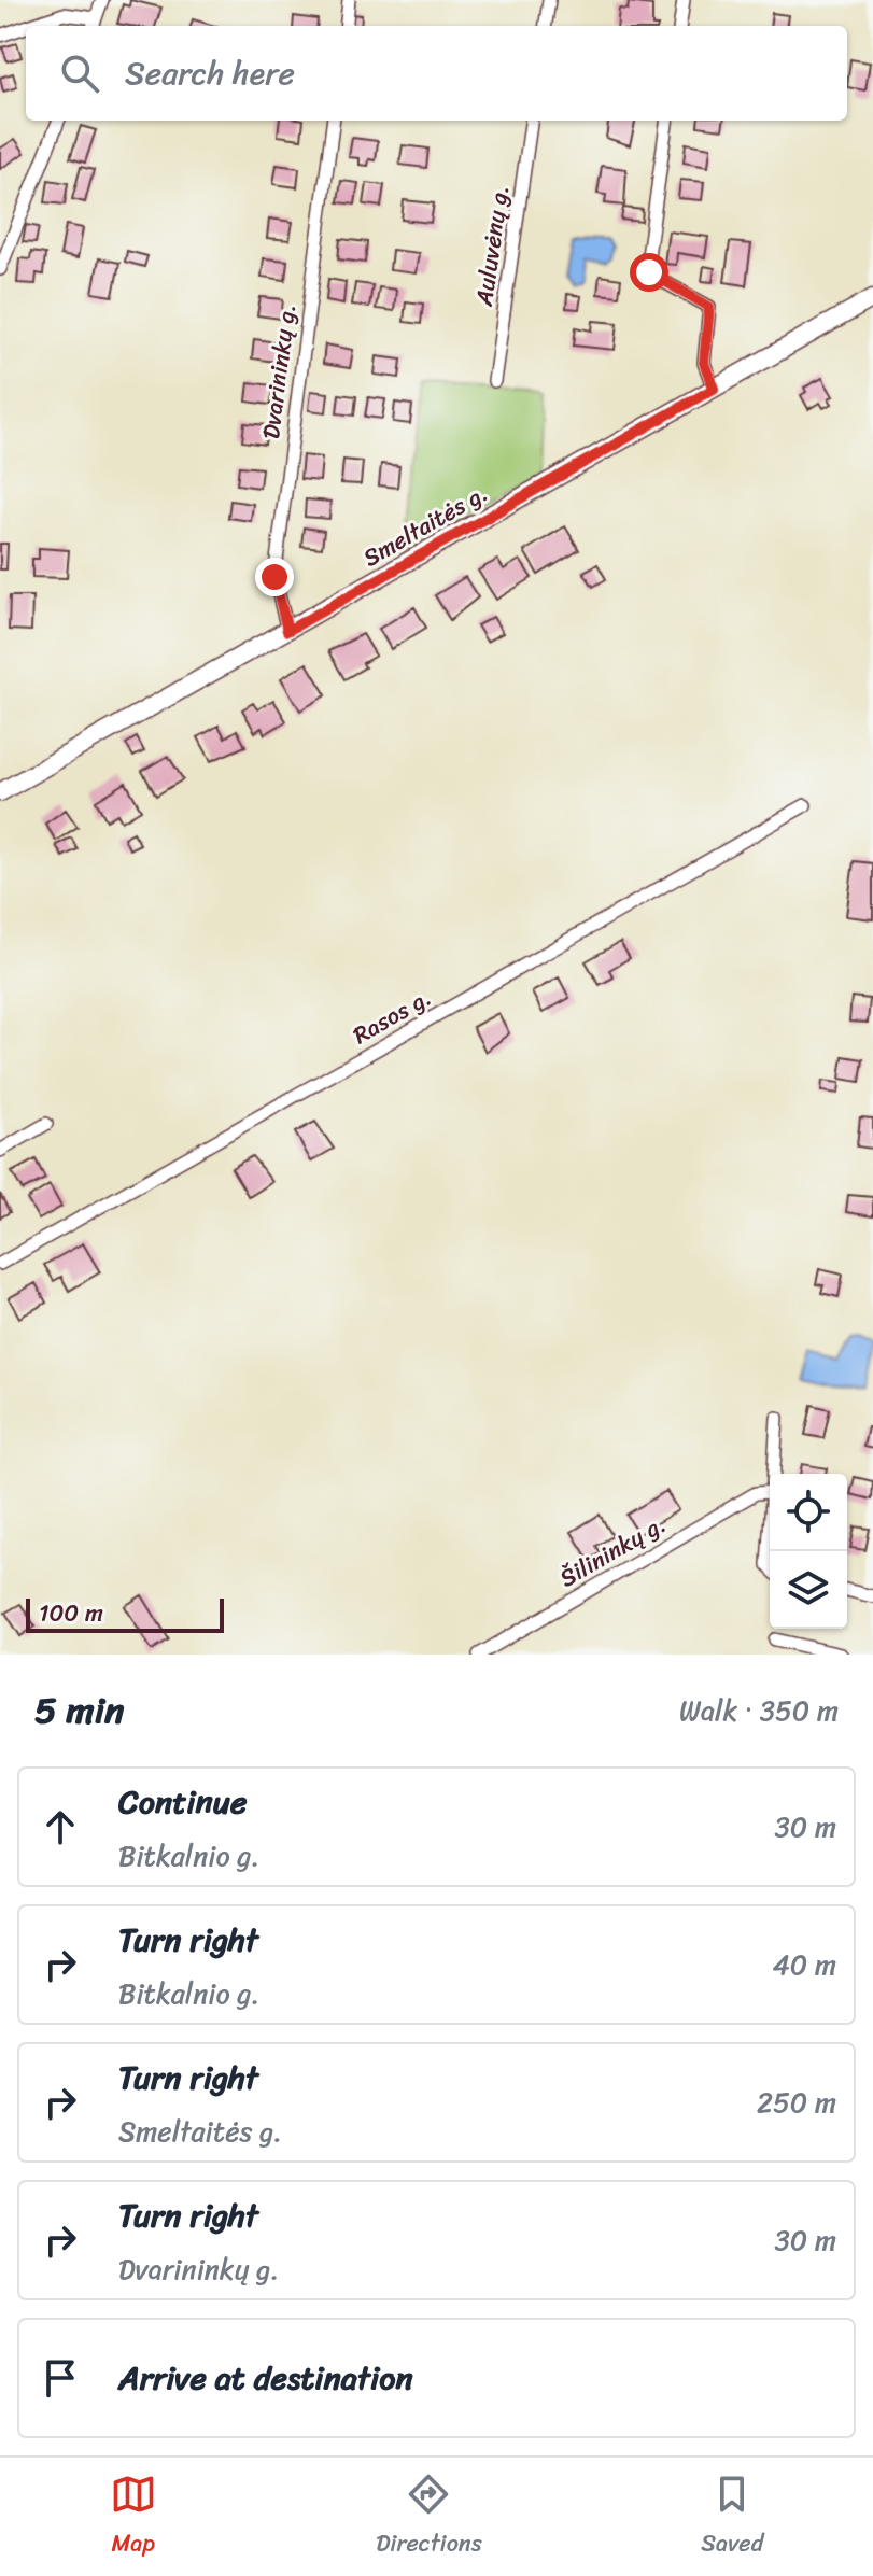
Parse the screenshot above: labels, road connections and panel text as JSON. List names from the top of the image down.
{
  "streets": {
    "main road": ["Smeltaitės g."],
    "street": [
      "Auluvėnų g.",
      "Dvarininkų g.",
      "Rasos g.",
      "Šilininkų g."
    ]
  },
  "crossings": [
    ["Dvarininkų g.", "Smeltaitės g."]
  ],
  "scale_bar": "100 m",
  "page": {
    "search": "Search here",
    "scale": "100 m",
    "heading": ["5 min", "Walk · 350 m"],
    "list": [
      ["Continue", "Bitkalnio g.", "30 m"],
      ["Turn right", "Bitkalnio g.", "40 m"],
      ["Turn right", "Smeltaitės g.", "250 m"],
      ["Turn right", "Dvarininkų g.", "30 m"],
      "Arrive at destination"
    ],
    "nav": ["Map", "Directions", "Saved"]
  }
}
